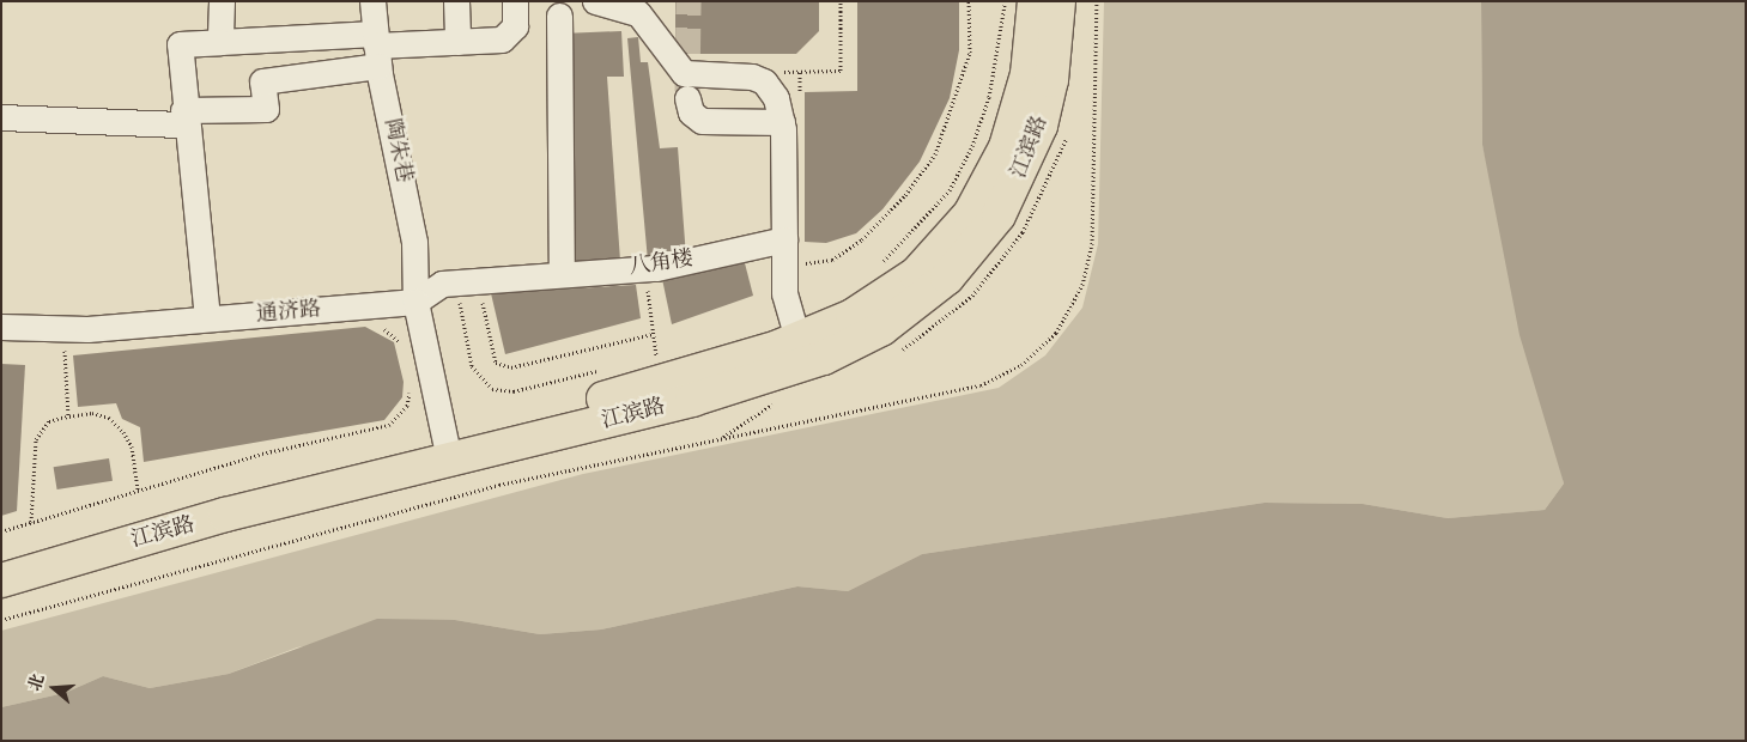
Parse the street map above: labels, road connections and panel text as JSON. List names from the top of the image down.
{
  "streets": {
    "main road": ["江滨路"],
    "street": ["陶朱巷", "八角楼", "通济路"]
  },
  "crossings": [
    ["陶朱巷", "八角楼"],
    ["陶朱巷", "通济路"],
    ["八角楼", "通济路"]
  ],
  "north": "left"
}
